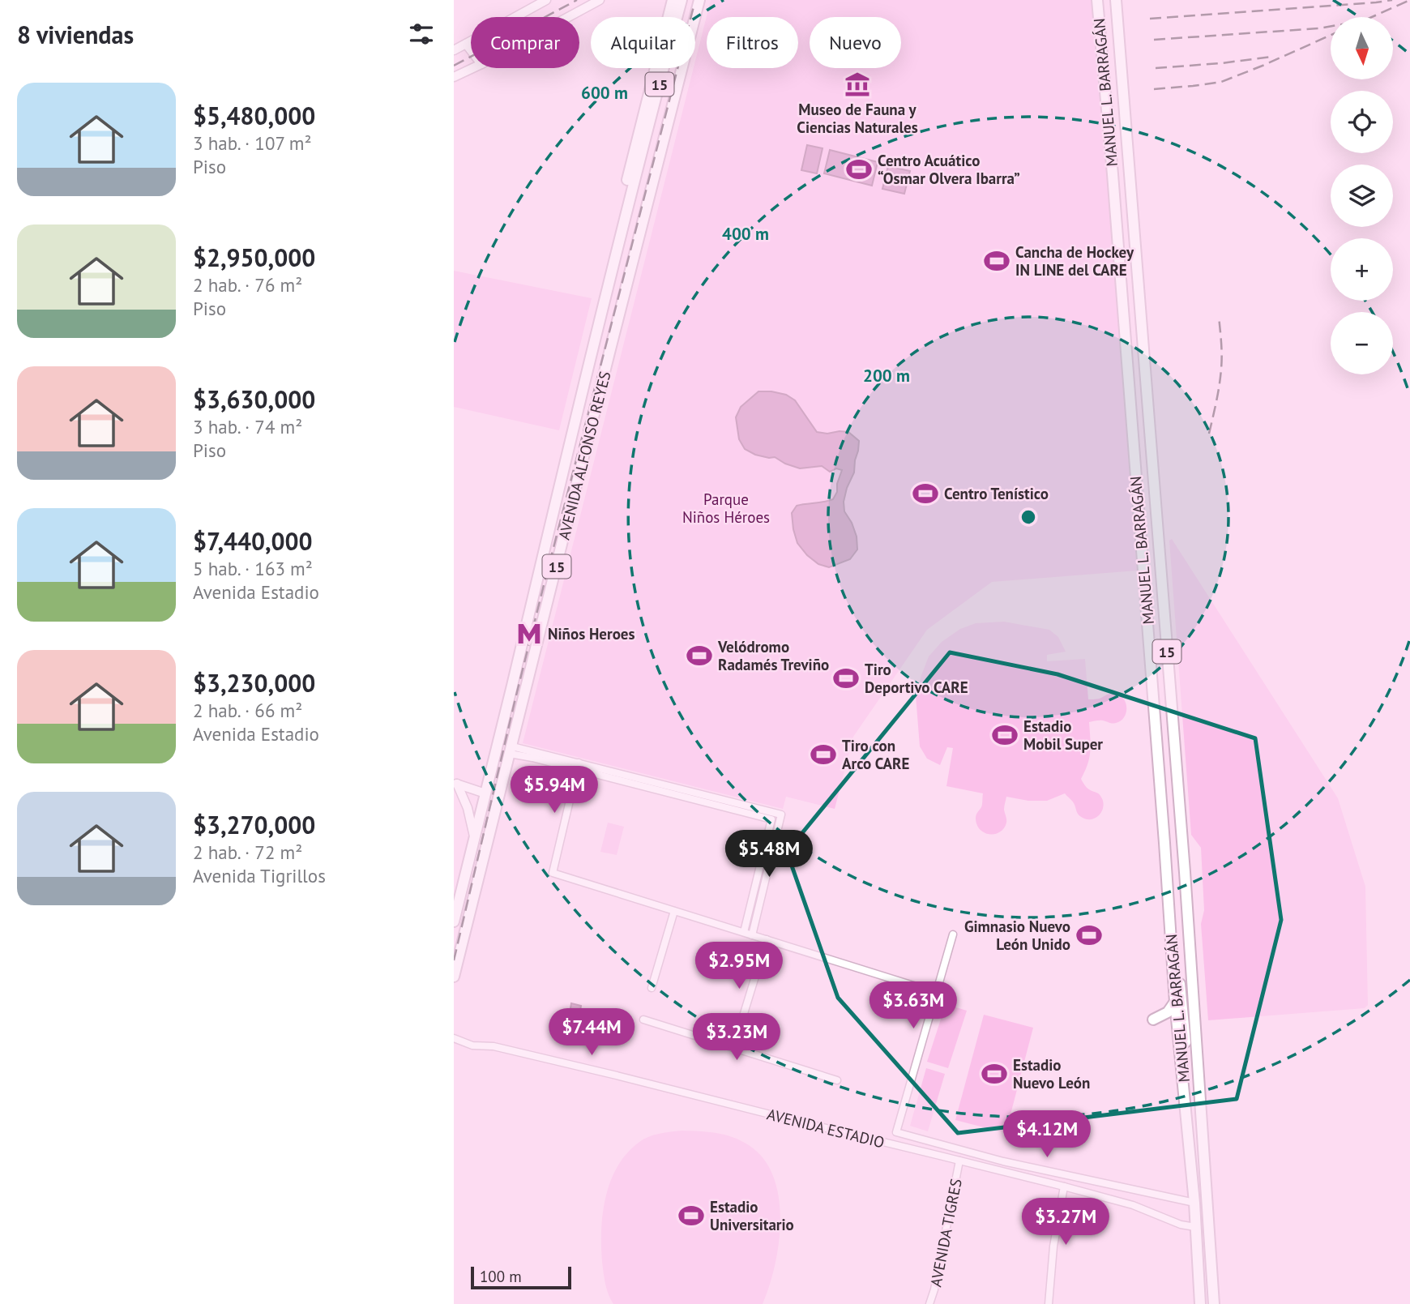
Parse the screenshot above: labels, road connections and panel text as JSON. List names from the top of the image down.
{
  "streets": {
    "highway": ["15", "MANUEL L. BARRAGÁN", "AVENIDA ALFONSO REYES"],
    "street": ["AVENIDA ESTADIO", "AVENIDA TIGRES"]
  },
  "crossings": [
    ["MANUEL L. BARRAGÁN", "AVENIDA ESTADIO"],
    ["AVENIDA ESTADIO", "AVENIDA TIGRES"]
  ],
  "parks": ["Parque Niños Héroes"],
  "places": {
    "museum": ["Museo de Fauna y Ciencias Naturales"],
    "sports": [
      "Centro Acuático “Osmar Olvera Ibarra”",
      "Cancha de Hockey IN LINE del CARE",
      "Centro Tenístico",
      "Velódromo Radamés Treviño",
      "Tiro Deportivo CARE",
      "Estadio Mobil Super",
      "Tiro con Arco CARE",
      "Gimnasio Nuevo León Unido",
      "Estadio Nuevo León",
      "Estadio Universitario"
    ],
    "metro station": ["Niños Heroes"]
  },
  "scale_bar": "100 m",
  "north": "bottom",
  "page": {
    "heading": "8 viviendas",
    "map_buttons": ["+", "−"],
    "chip": [
      "Comprar",
      "Alquilar",
      "Filtros",
      "Nuevo"
    ],
    "list": [
      {
        "name": "$5,480,000",
        "note": "3 hab. · 107 m² · Piso"
      },
      {
        "name": "$2,950,000",
        "note": "2 hab. · 76 m² · Piso"
      },
      {
        "name": "$3,630,000",
        "note": "3 hab. · 74 m² · Piso"
      },
      {
        "name": "$7,440,000",
        "note": "5 hab. · 163 m² · Avenida Estadio"
      },
      {
        "name": "$3,230,000",
        "note": "2 hab. · 66 m² · Avenida Estadio"
      },
      {
        "name": "$3,270,000",
        "note": "2 hab. · 72 m² · Avenida Tigrillos"
      }
    ],
    "price": [
      "$5.94M",
      "$5.48M",
      "$2.95M",
      "$3.63M",
      "$7.44M",
      "$3.23M",
      "$4.12M",
      "$3.27M"
    ],
    "scale": "100 m"
  },
  "rings": ["600 m", "400 m", "200 m"]
}
